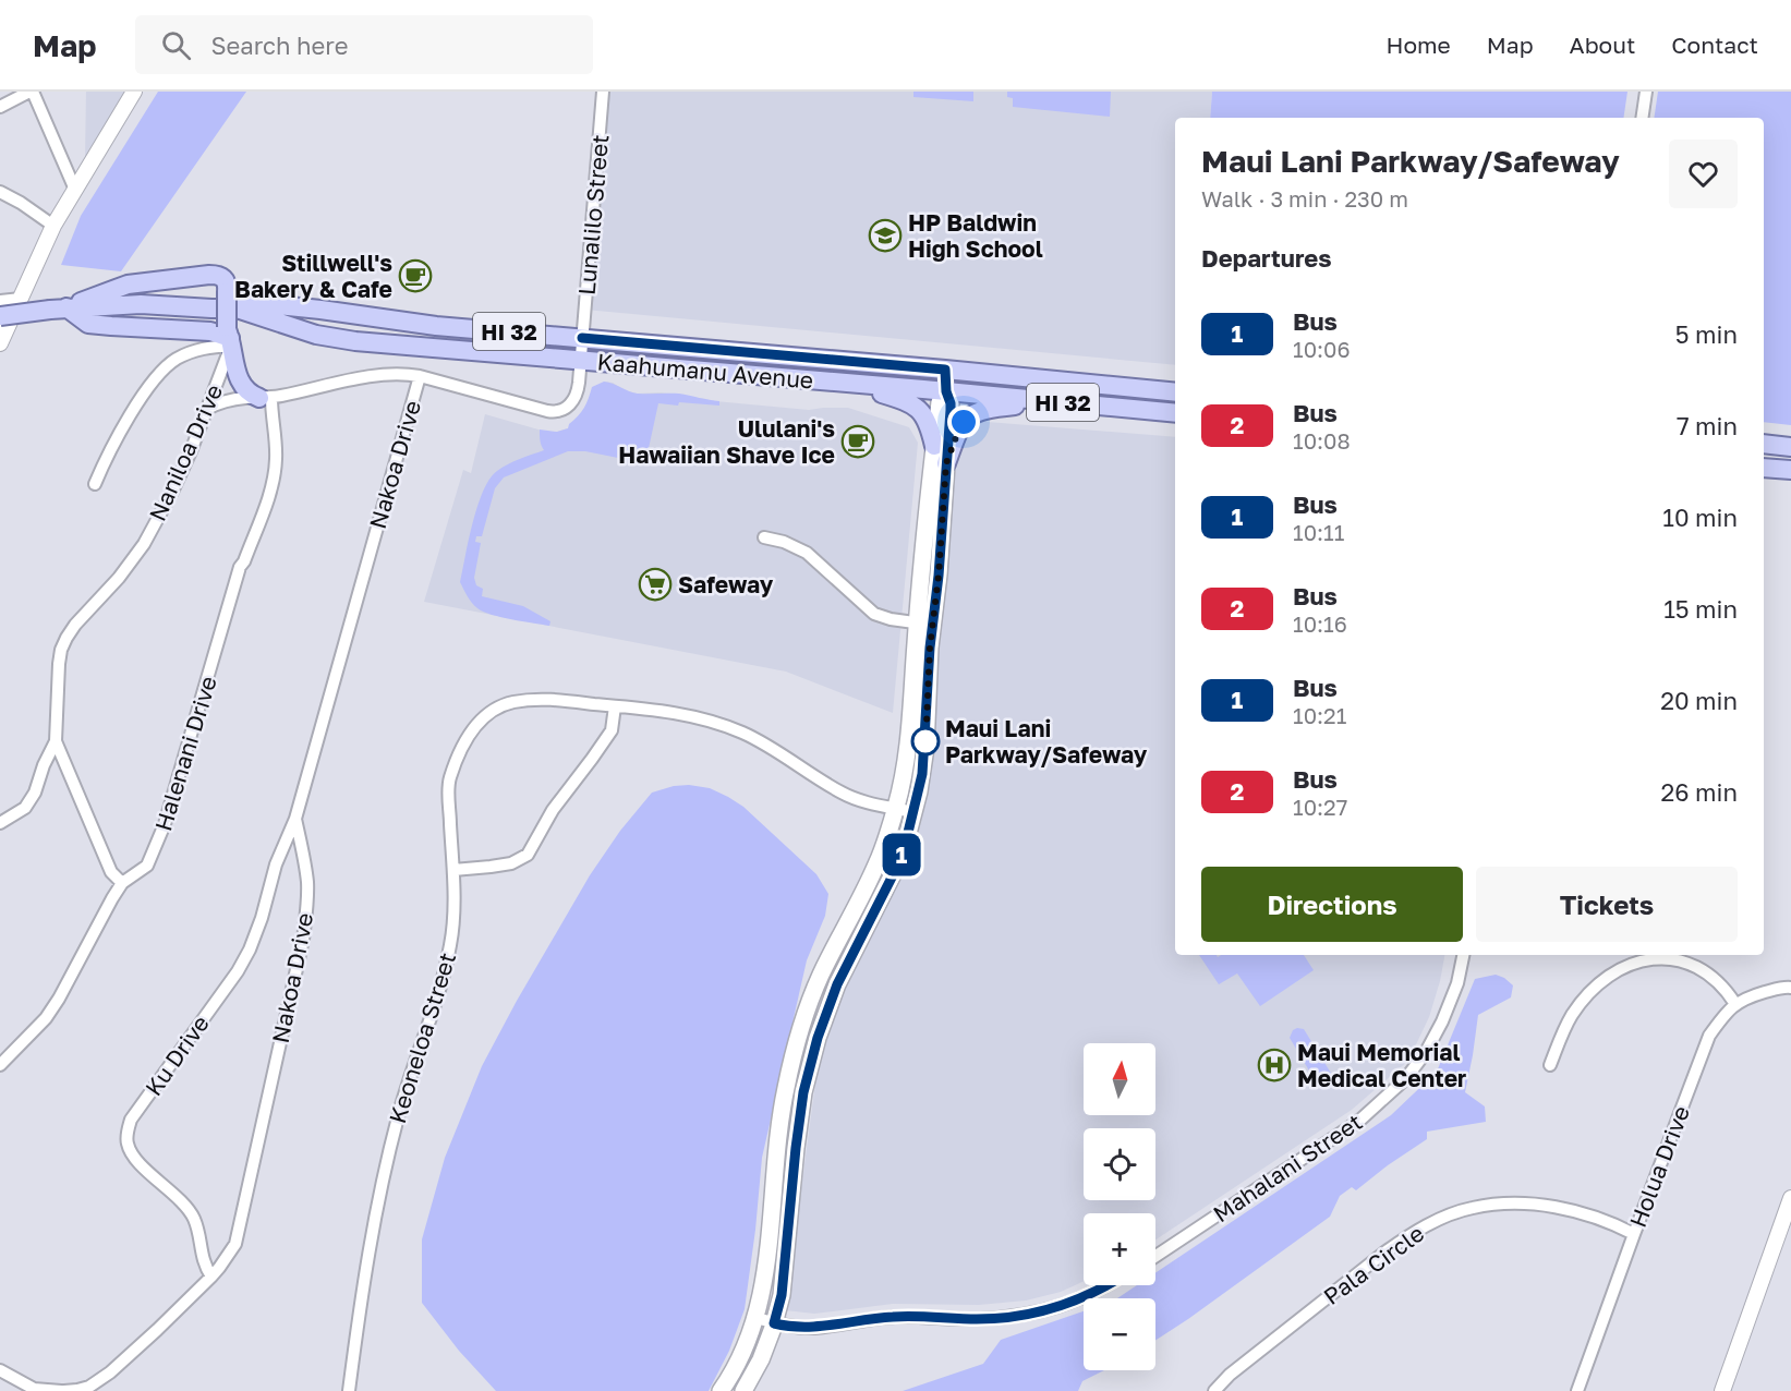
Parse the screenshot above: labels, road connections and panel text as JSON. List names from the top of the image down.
{
  "streets": {
    "main road": ["HI 32", "Kaahumanu Avenue"],
    "street": [
      "Lunalilo Street",
      "Naniloa Drive",
      "Nakoa Drive",
      "Halenani Drive",
      "Keoneloa Street",
      "Ku Drive",
      "Holua Drive",
      "Mahalani Street",
      "Pala Circle"
    ]
  },
  "crossings": [
    ["Lunalilo Street", "Kaahumanu Avenue"],
    ["Lunalilo Street", "Nakoa Drive"],
    ["Nakoa Drive", "Ku Drive"],
    ["Holua Drive", "Pala Circle"]
  ],
  "places": {
    "school or university": ["HP Baldwin High School"],
    "cafe": ["Stillwell's Bakery & Cafe", "Ululani's Hawaiian Shave Ice"],
    "supermarket": ["Safeway"],
    "other": ["Maui Lani Parkway/Safeway"],
    "hospital": ["Maui Memorial Medical Center"]
  },
  "lines": ["bus line 1"],
  "north": "top",
  "page": {
    "header": "Map",
    "search": "Search here",
    "nav": [
      "Home",
      "Map",
      "About",
      "Contact"
    ],
    "on_map": "1",
    "heading": [
      ["Maui Lani Parkway/Safeway", "Walk · 3 min · 230 m"],
      "Departures"
    ],
    "list": [
      {
        "mark": "1",
        "name": "Bus",
        "note": "10:06",
        "value": "5 min"
      },
      {
        "mark": "2",
        "name": "Bus",
        "note": "10:08",
        "value": "7 min"
      },
      {
        "mark": "1",
        "name": "Bus",
        "note": "10:11",
        "value": "10 min"
      },
      {
        "mark": "2",
        "name": "Bus",
        "note": "10:16",
        "value": "15 min"
      },
      {
        "mark": "1",
        "name": "Bus",
        "note": "10:21",
        "value": "20 min"
      },
      {
        "mark": "2",
        "name": "Bus",
        "note": "10:27",
        "value": "26 min"
      }
    ],
    "buttons": ["Directions", "Tickets"],
    "map_buttons": ["+", "−"]
  }
}
